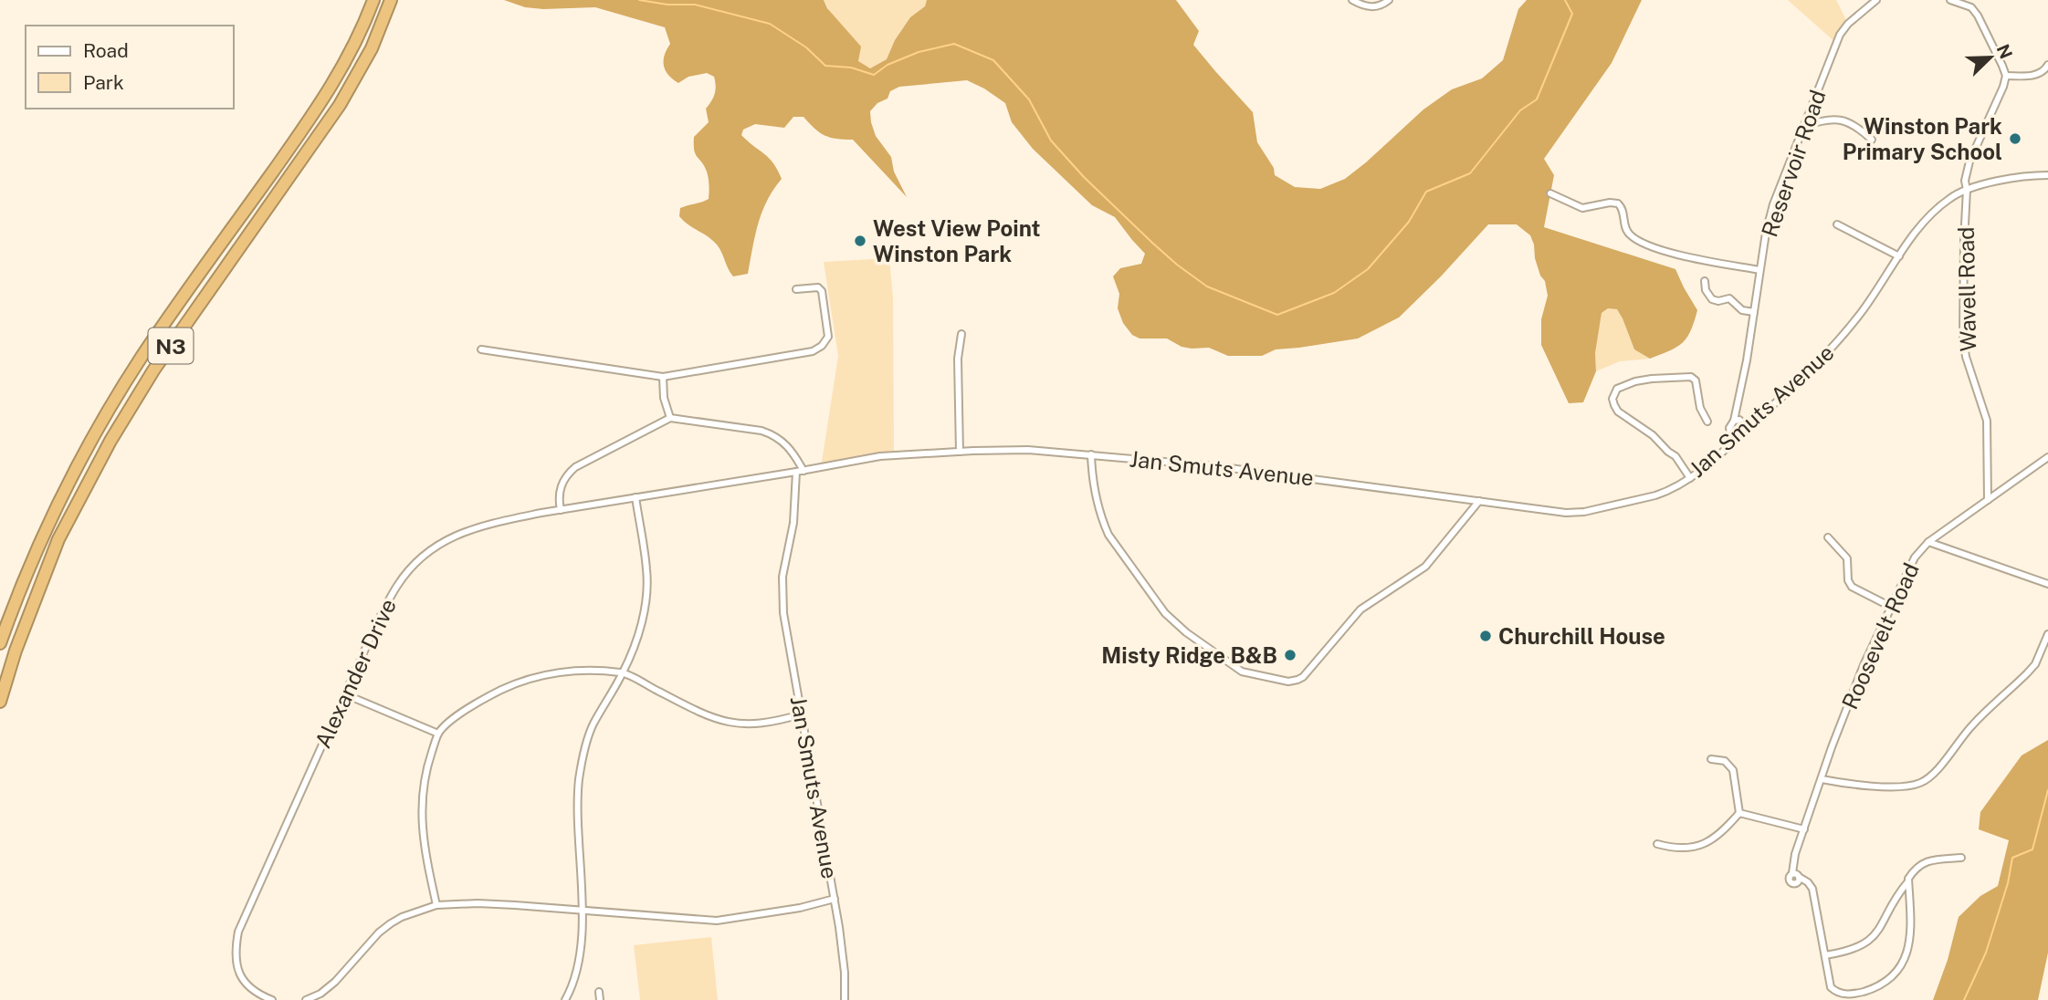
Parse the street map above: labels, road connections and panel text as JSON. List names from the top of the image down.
{
  "streets": {
    "highway": ["N3"],
    "street": [
      "Reservoir Road",
      "Wavell Road",
      "Jan Smuts Avenue",
      "Roosevelt Road",
      "Alexander Drive"
    ]
  },
  "crossings": [
    ["Reservoir Road", "Jan Smuts Avenue"],
    ["Wavell Road", "Jan Smuts Avenue"],
    ["Wavell Road", "Roosevelt Road"],
    ["Jan Smuts Avenue", "Alexander Drive"]
  ],
  "places": [
    "Winston Park Primary School",
    "West View Point Winston Park",
    "Churchill House",
    "Misty Ridge B&B"
  ],
  "legend": ["Road", "Park"],
  "north": "top right"
}
